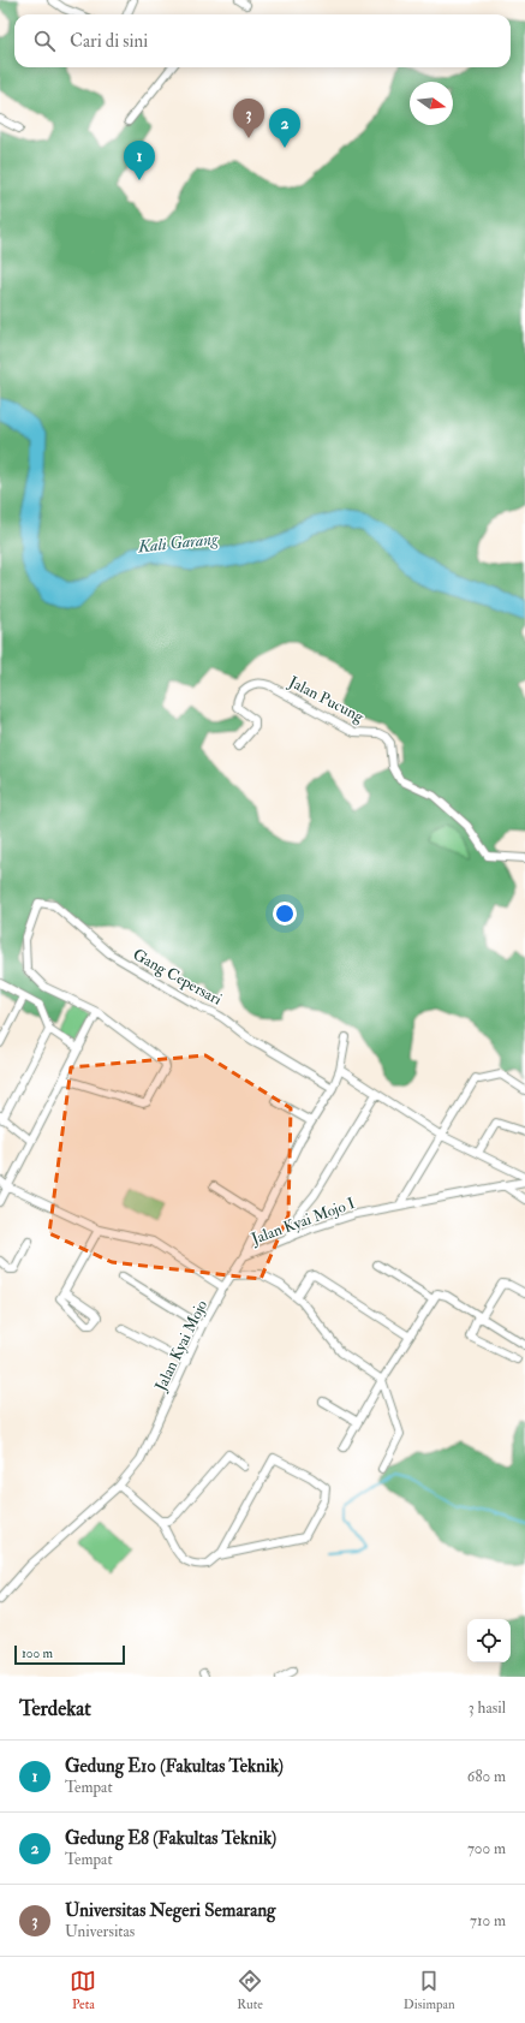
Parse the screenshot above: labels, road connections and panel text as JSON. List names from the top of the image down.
{
  "streets": {
    "street": [
      "Jalan Pucung",
      "Gang Cepersari",
      "Jalan Kyai Mojo I",
      "Jalan Kyai Mojo"
    ]
  },
  "crossings": [
    ["Gang Cepersari", "Jalan Kyai Mojo"],
    ["Jalan Kyai Mojo I", "Jalan Kyai Mojo"]
  ],
  "water": ["Kali Garang"],
  "scale_bar": "100 m",
  "north": "right",
  "page": {
    "search": "Cari di sini",
    "pins": ["3", "2", "1"],
    "scale": "100 m",
    "heading": ["Terdekat", "3 hasil"],
    "list": [
      {
        "mark": "1",
        "name": "Gedung E10 (Fakultas Teknik)",
        "note": "Tempat",
        "value": "680 m"
      },
      {
        "mark": "2",
        "name": "Gedung E8 (Fakultas Teknik)",
        "note": "Tempat",
        "value": "700 m"
      },
      {
        "mark": "3",
        "name": "Universitas Negeri Semarang",
        "note": "Universitas",
        "value": "710 m"
      }
    ],
    "nav": ["Peta", "Rute", "Disimpan"]
  }
}
